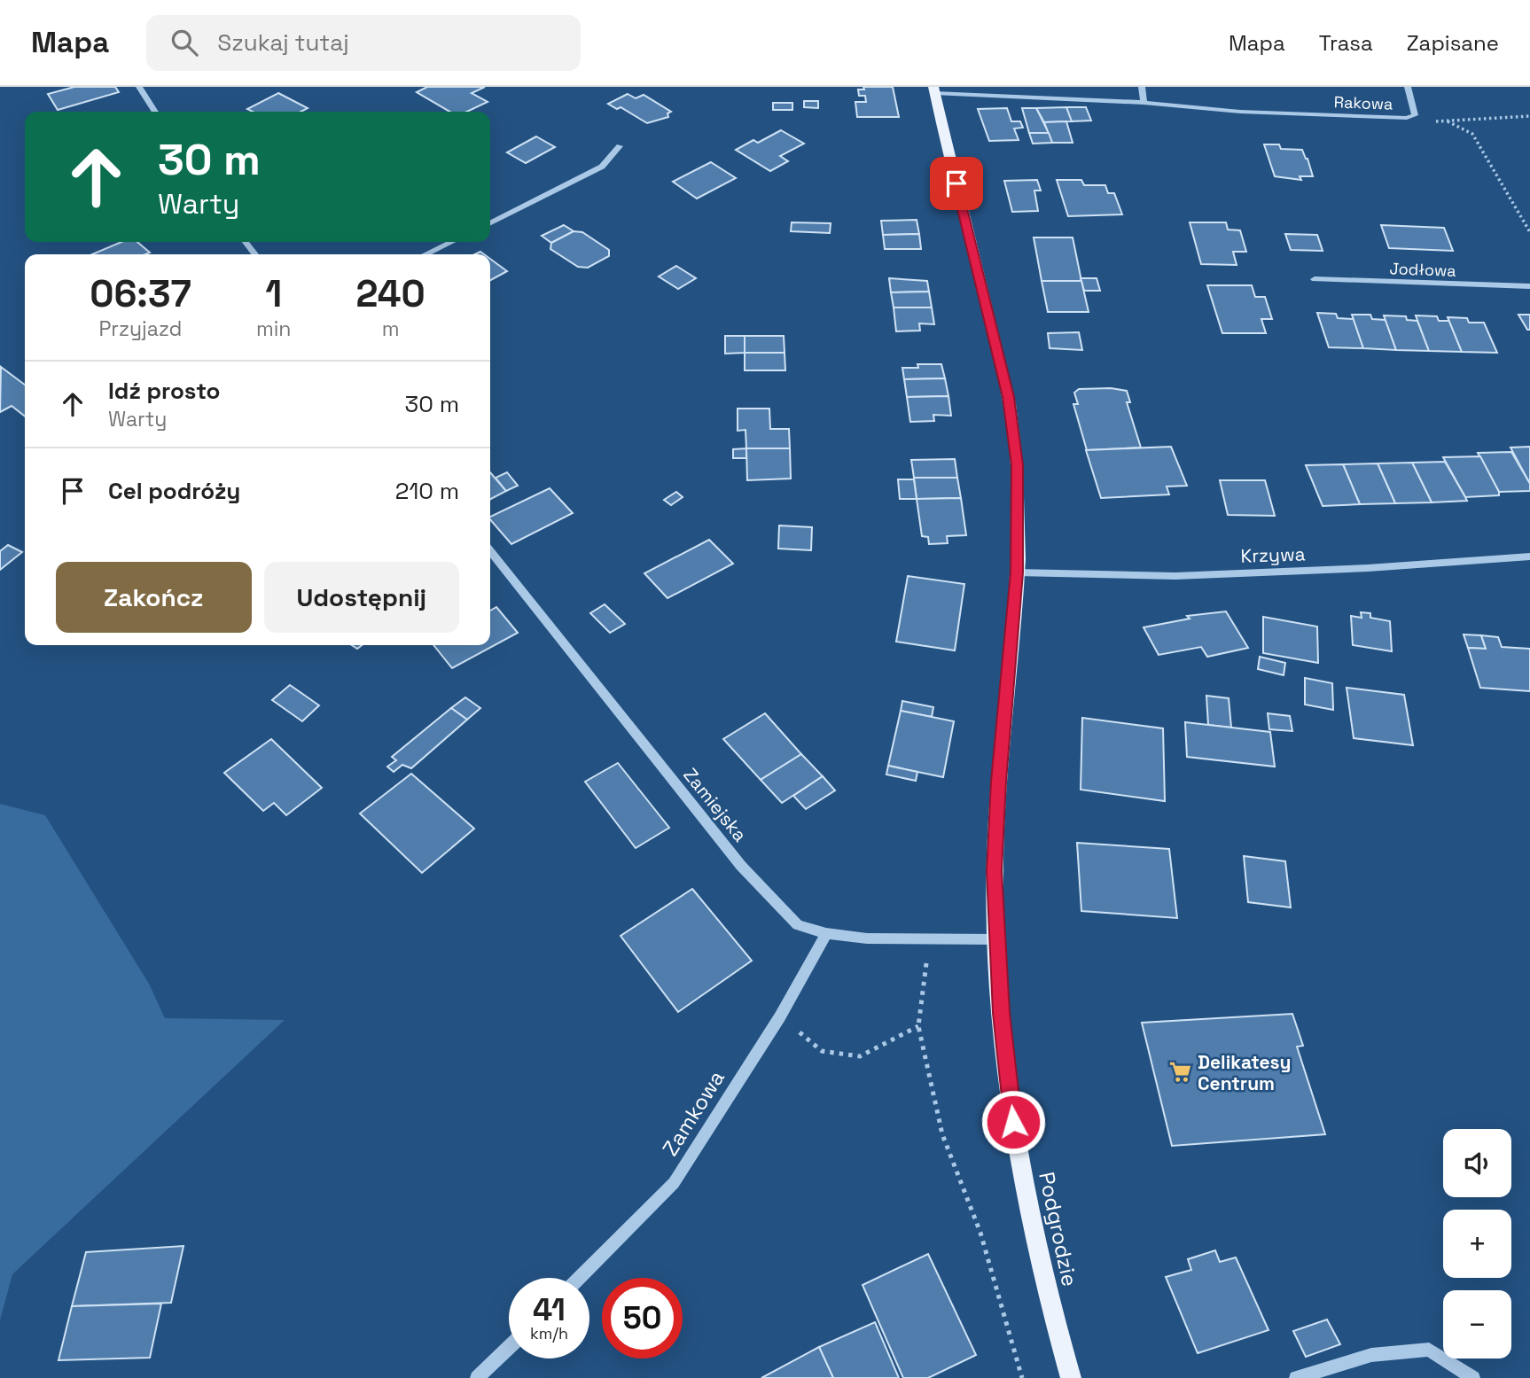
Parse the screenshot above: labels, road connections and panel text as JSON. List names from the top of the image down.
{
  "streets": {
    "main road": ["Podgrodzie"],
    "street": [
      "Rakowa",
      "Jodłowa",
      "Krzywa",
      "Zamiejska",
      "Zamkowa"
    ]
  },
  "crossings": [
    ["Rakowa", "Podgrodzie"],
    ["Krzywa", "Podgrodzie"],
    ["Zamiejska", "Zamkowa"],
    ["Zamiejska", "Podgrodzie"]
  ],
  "places": {
    "supermarket": ["Delikatesy Centrum"]
  },
  "page": {
    "header": "Mapa",
    "search": "Szukaj tutaj",
    "nav": ["Mapa", "Trasa", "Zapisane"],
    "turn": ["30 m", "Warty"],
    "eta": [
      "06:37",
      "Przyjazd",
      "1",
      "min",
      "240",
      "m"
    ],
    "list": [
      {
        "name": "Idź prosto",
        "note": "Warty",
        "value": "30 m"
      },
      {
        "name": "Cel podróży",
        "value": "210 m"
      }
    ],
    "buttons": ["Zakończ", "Udostępnij"],
    "map_buttons": ["+", "−"],
    "speed": "41 km/h",
    "limit": "50"
  }
}
